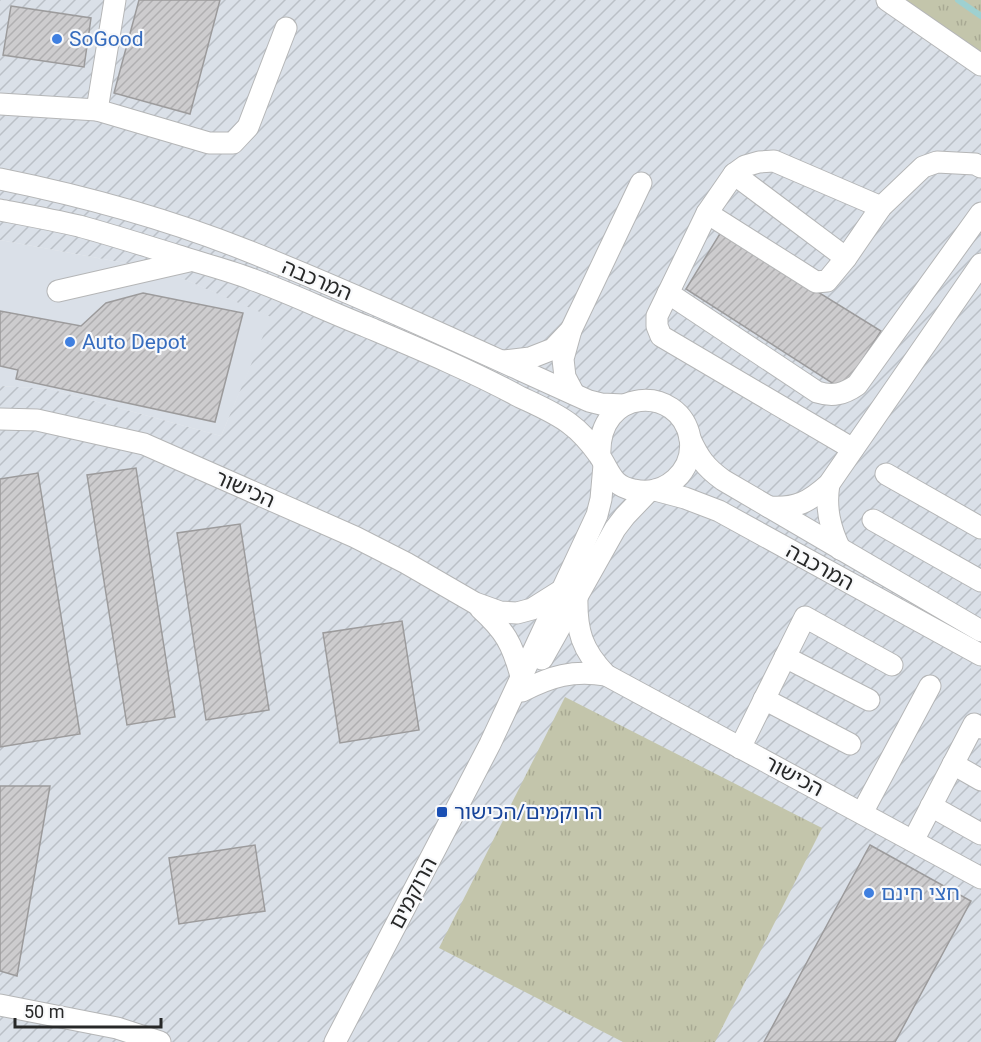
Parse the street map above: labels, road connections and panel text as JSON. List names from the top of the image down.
{
  "streets": {
    "street": ["המרכבה", "הכישור", "הרוקמים"]
  },
  "crossings": [
    ["המרכבה", "הרוקמים"],
    ["הכישור", "הרוקמים"]
  ],
  "places": {
    "other": ["SoGood", "Auto Depot", "חצי חינם"],
    "transit": ["הרוקמים/הכישור"]
  },
  "scale_bar": "50 m"
}
